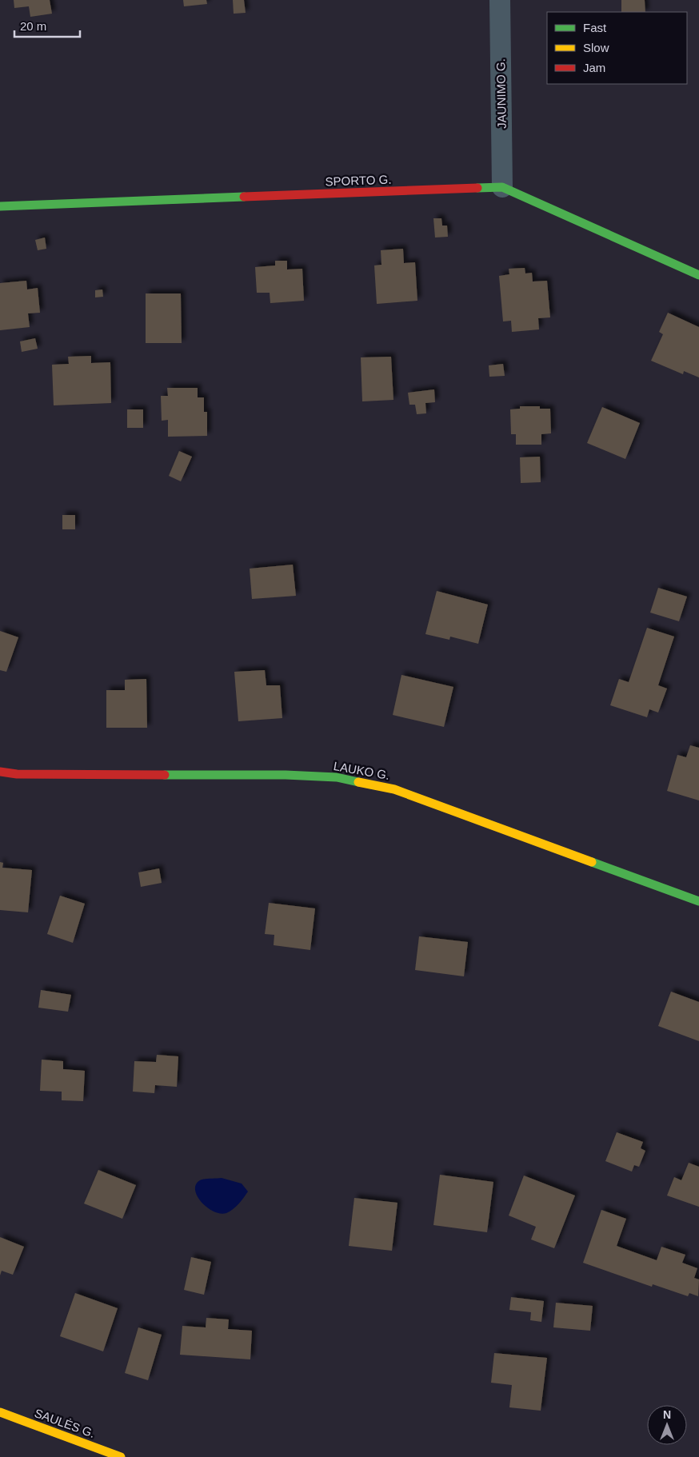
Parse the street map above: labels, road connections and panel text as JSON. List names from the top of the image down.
{
  "streets": {
    "street": [
      "JAUNIMO G.",
      "SPORTO G.",
      "LAUKO G.",
      "SAULĖS G."
    ]
  },
  "crossings": [
    ["JAUNIMO G.", "SPORTO G."]
  ],
  "legend": ["Fast", "Slow", "Jam"],
  "scale_bar": "20 m",
  "north": "top"
}
